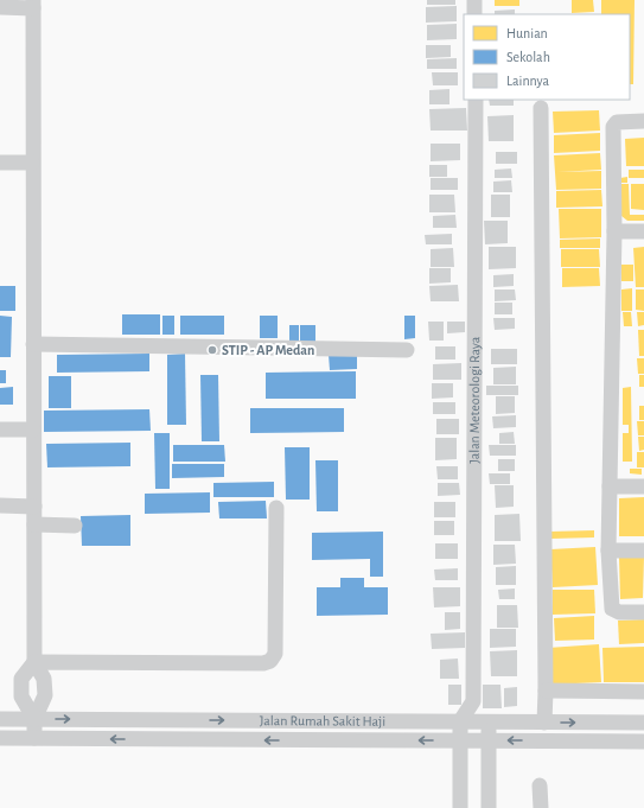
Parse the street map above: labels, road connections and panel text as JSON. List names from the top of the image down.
{
  "streets": {
    "street": ["Jalan Meteorologi Raya", "Jalan Rumah Sakit Haji"]
  },
  "places": ["STIP - AP Medan"],
  "legend": ["Hunian", "Sekolah", "Lainnya"]
}
